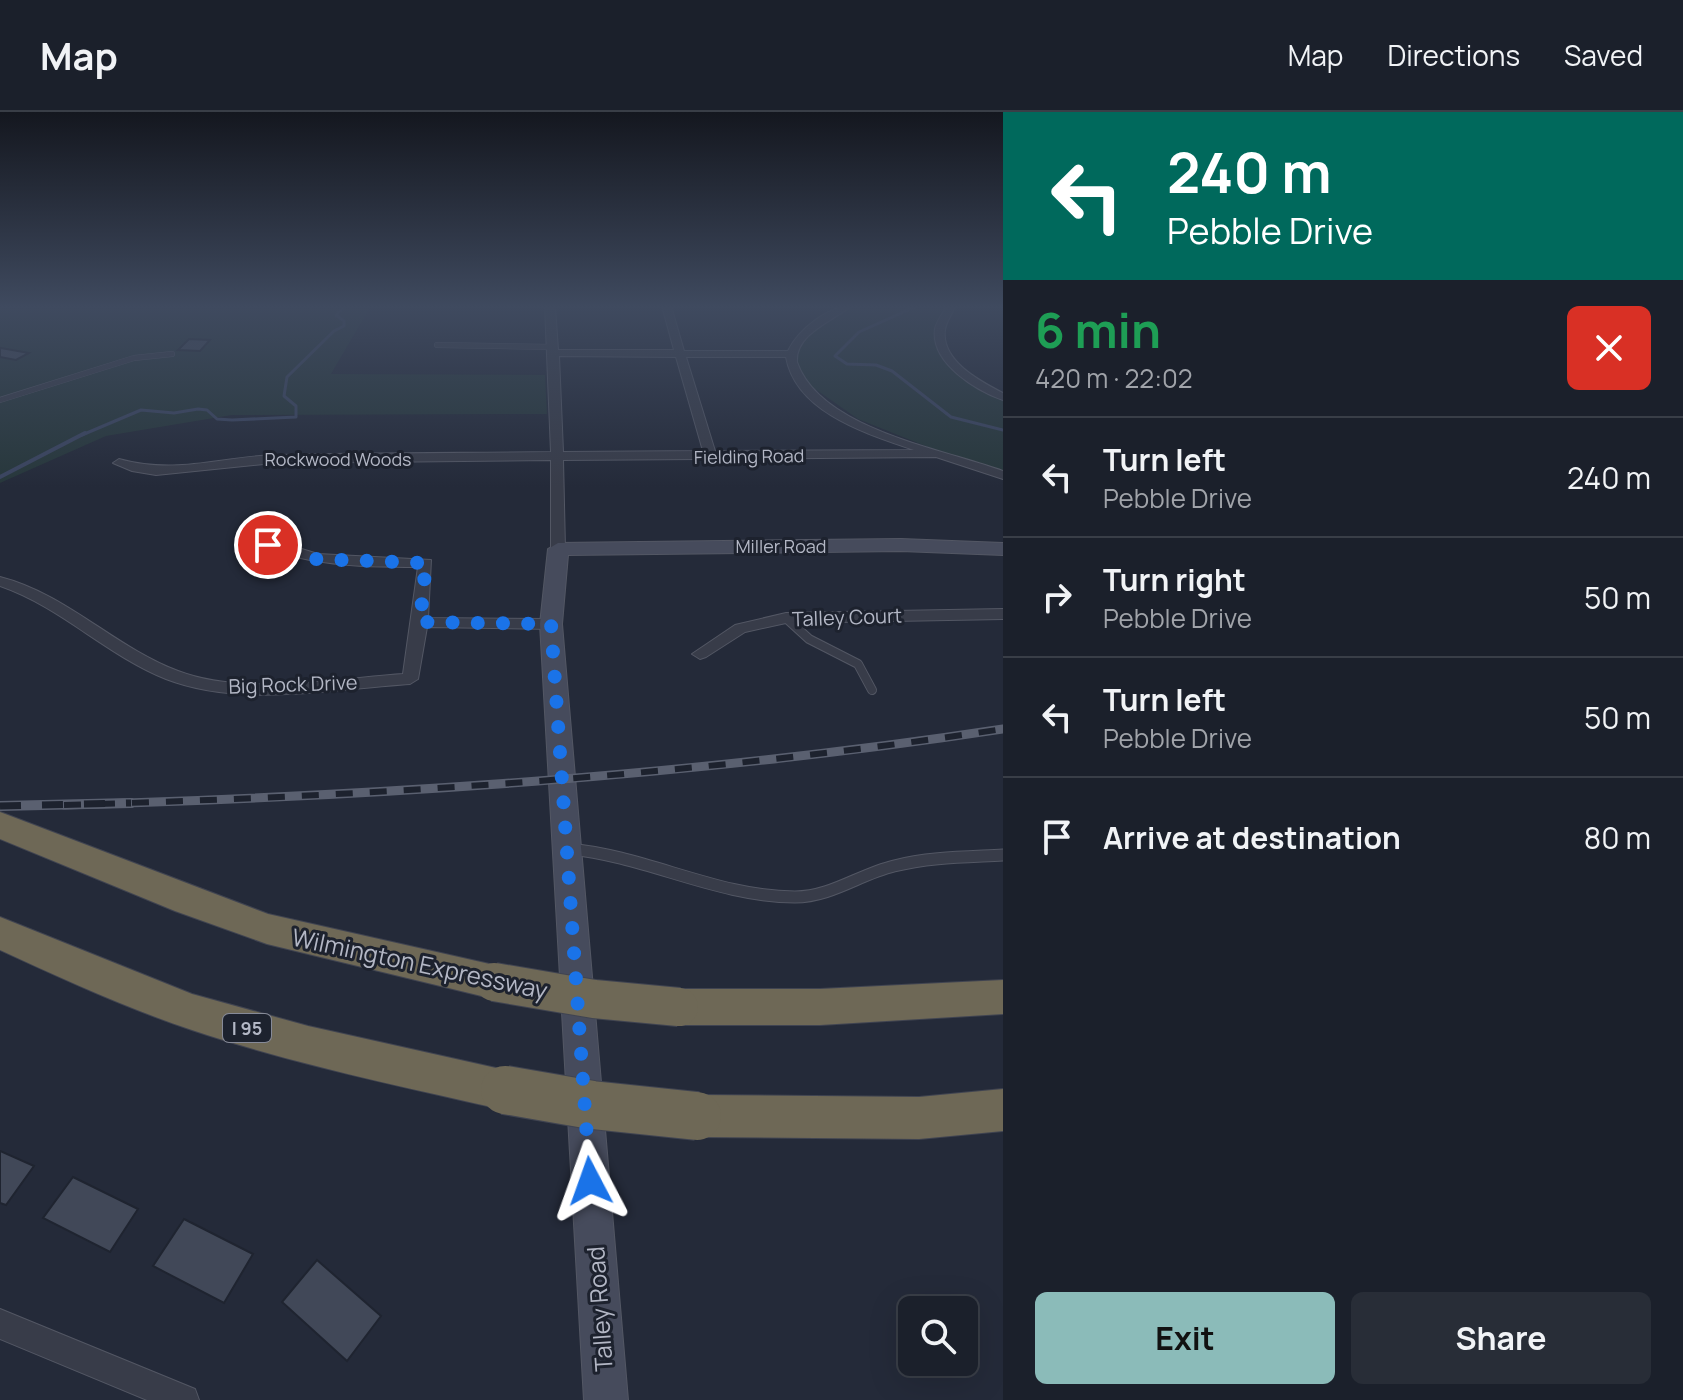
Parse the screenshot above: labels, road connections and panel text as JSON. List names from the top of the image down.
{
  "streets": {
    "highway": ["Wilmington Expressway", "I 95"],
    "street": [
      "Fielding Road",
      "Rockwood Woods",
      "Miller Road",
      "Talley Court",
      "Big Rock Drive",
      "Talley Road"
    ]
  },
  "crossings": [
    ["Fielding Road", "Rockwood Woods"],
    ["Miller Road", "Talley Road"]
  ],
  "page": {
    "header": "Map",
    "nav": ["Map", "Directions", "Saved"],
    "turn": ["240 m", "Pebble Drive"],
    "heading": ["6 min", "420 m · 22:02"],
    "list": [
      {
        "name": "Turn left",
        "note": "Pebble Drive",
        "value": "240 m"
      },
      {
        "name": "Turn right",
        "note": "Pebble Drive",
        "value": "50 m"
      },
      {
        "name": "Turn left",
        "note": "Pebble Drive",
        "value": "50 m"
      },
      {
        "name": "Arrive at destination",
        "value": "80 m"
      }
    ],
    "buttons": ["Exit", "Share"]
  }
}
